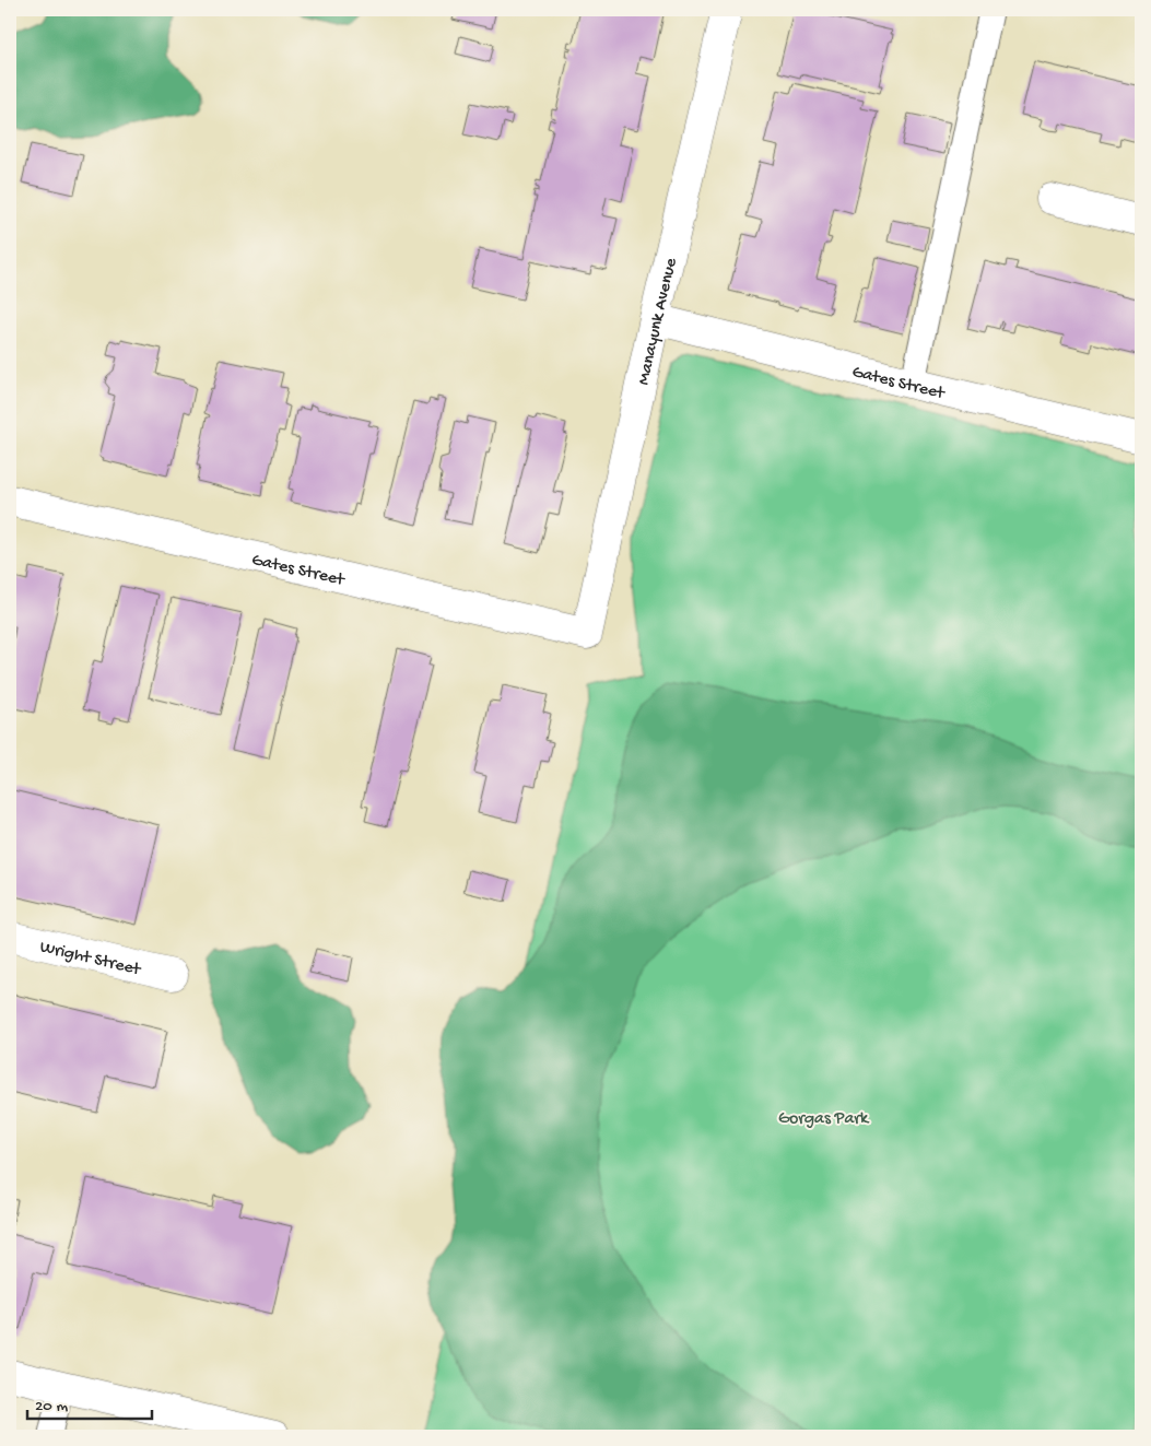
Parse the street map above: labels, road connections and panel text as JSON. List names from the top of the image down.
{
  "streets": {
    "street": ["Manayunk Avenue", "Gates Street", "Wright Street"]
  },
  "crossings": [
    ["Manayunk Avenue", "Gates Street"]
  ],
  "parks": ["Gorgas Park"],
  "scale_bar": "20 m"
}
